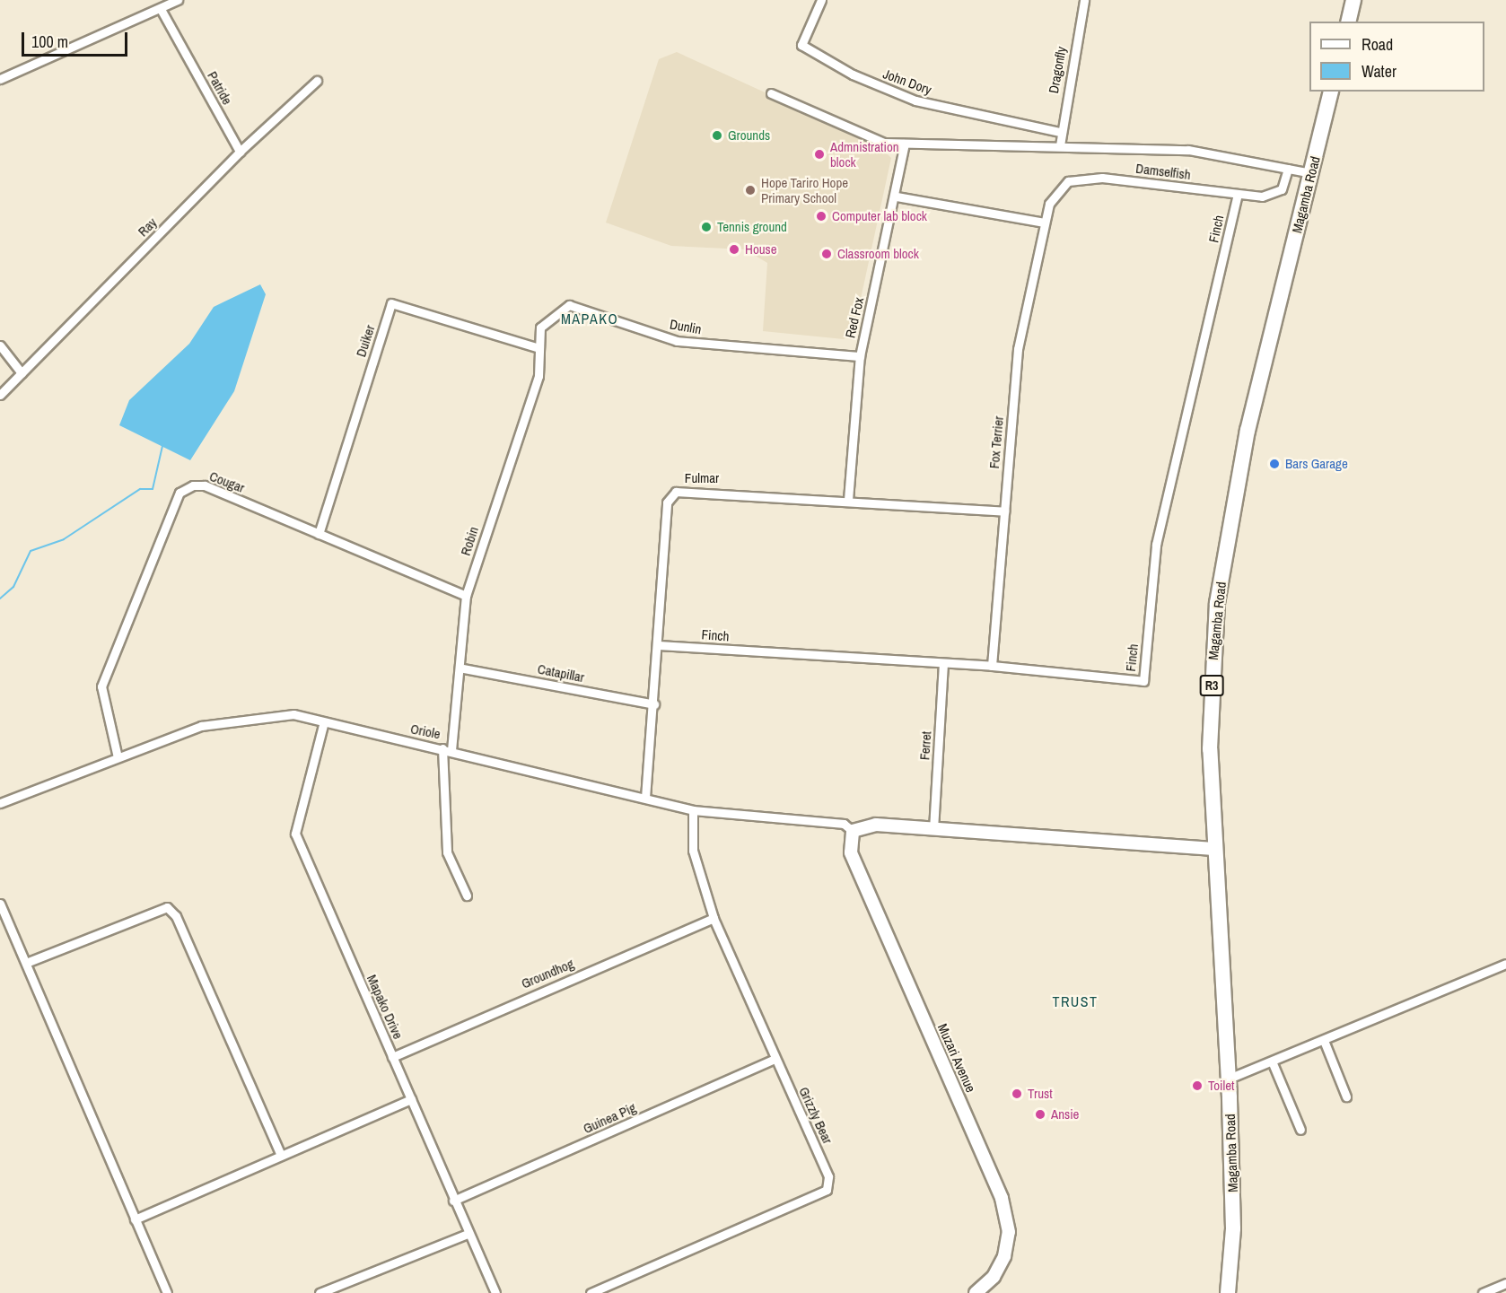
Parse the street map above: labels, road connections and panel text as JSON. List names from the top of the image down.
{
  "streets": {
    "highway": ["Magamba Road", "R3"],
    "street": [
      "Dragonfly",
      "John Dory",
      "Patride",
      "Damselfish",
      "Ray",
      "Finch",
      "Red Fox",
      "Dunlin",
      "Duiker",
      "Fox Terrier",
      "Fulmar",
      "Cougar",
      "Robin",
      "Catapillar",
      "Oriole",
      "Ferret",
      "Groundhog",
      "Mapako Drive",
      "Muzari Avenue",
      "Grizzly Bear",
      "Guinea Pig"
    ]
  },
  "crossings": [
    ["Dragonfly", "John Dory"],
    ["Patride", "Ray"],
    ["Damselfish", "Finch"],
    ["Damselfish", "Fox Terrier"],
    ["Finch", "Fox Terrier"],
    ["Finch", "Fulmar"],
    ["Finch", "Ferret"],
    ["Red Fox", "Dunlin"],
    ["Red Fox", "Fulmar"],
    ["Dunlin", "Duiker"],
    ["Dunlin", "Robin"],
    ["Duiker", "Cougar"],
    ["Duiker", "Robin"],
    ["Fox Terrier", "Fulmar"],
    ["Fulmar", "Catapillar"],
    ["Fulmar", "Oriole"],
    ["Cougar", "Robin"],
    ["Cougar", "Oriole"],
    ["Robin", "Catapillar"],
    ["Robin", "Oriole"],
    ["Oriole", "Mapako Drive"],
    ["Oriole", "Muzari Avenue"],
    ["Oriole", "Grizzly Bear"],
    ["Groundhog", "Mapako Drive"],
    ["Groundhog", "Grizzly Bear"],
    ["Mapako Drive", "Guinea Pig"],
    ["Grizzly Bear", "Guinea Pig"]
  ],
  "districts": ["MAPAKO", "TRUST"],
  "places": [
    "Grounds",
    "Admnistration block",
    "Hope Tariro Hope Primary School",
    "Computer lab block",
    "Tennis ground",
    "House",
    "Classroom block",
    "Bars Garage",
    "Toilet",
    "Trust",
    "Ansie"
  ],
  "legend": ["Road", "Water"],
  "scale_bar": "100 m"
}
